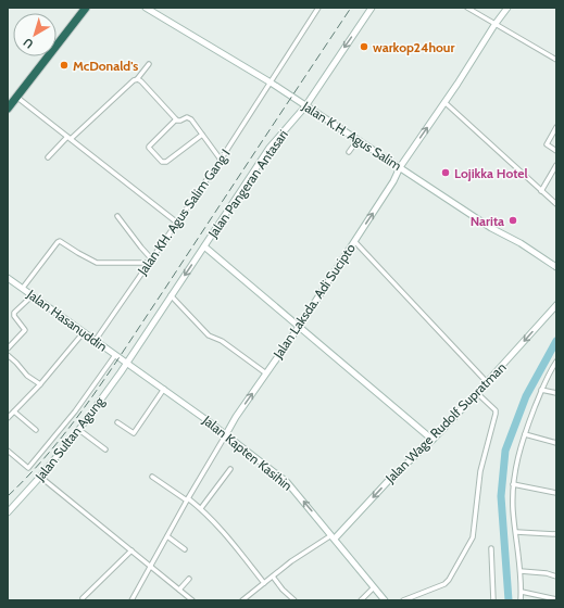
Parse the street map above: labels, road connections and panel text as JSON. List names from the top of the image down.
{
  "streets": {
    "street": [
      "Jalan K.H. Agus Salim",
      "Jalan Pangeran Antasari",
      "Jalan KH. Agus Salim Gang I",
      "Jalan Laksda. Adi Sucipto",
      "Jalan Hasanuddin",
      "Jalan Wage Rudolf Supratman",
      "Jalan Sultan Agung",
      "Jalan Kapten Kasihin"
    ]
  },
  "crossings": [
    ["Jalan K.H. Agus Salim", "Jalan Pangeran Antasari"],
    ["Jalan K.H. Agus Salim", "Jalan KH. Agus Salim Gang I"],
    ["Jalan K.H. Agus Salim", "Jalan Laksda. Adi Sucipto"],
    ["Jalan Pangeran Antasari", "Jalan Hasanuddin"],
    ["Jalan Pangeran Antasari", "Jalan Sultan Agung"],
    ["Jalan Pangeran Antasari", "Jalan Kapten Kasihin"],
    ["Jalan KH. Agus Salim Gang I", "Jalan Hasanuddin"],
    ["Jalan Laksda. Adi Sucipto", "Jalan Kapten Kasihin"],
    ["Jalan Hasanuddin", "Jalan Sultan Agung"],
    ["Jalan Hasanuddin", "Jalan Kapten Kasihin"],
    ["Jalan Wage Rudolf Supratman", "Jalan Kapten Kasihin"],
    ["Jalan Sultan Agung", "Jalan Kapten Kasihin"]
  ],
  "one_way": [
    "Jalan Pangeran Antasari",
    "Jalan Laksda. Adi Sucipto",
    "Jalan Wage Rudolf Supratman",
    "Jalan Kapten Kasihin"
  ],
  "places": [
    "warkop24hour",
    "McDonald's",
    "Lojikka Hotel",
    "Narita"
  ],
  "north": "bottom left"
}
